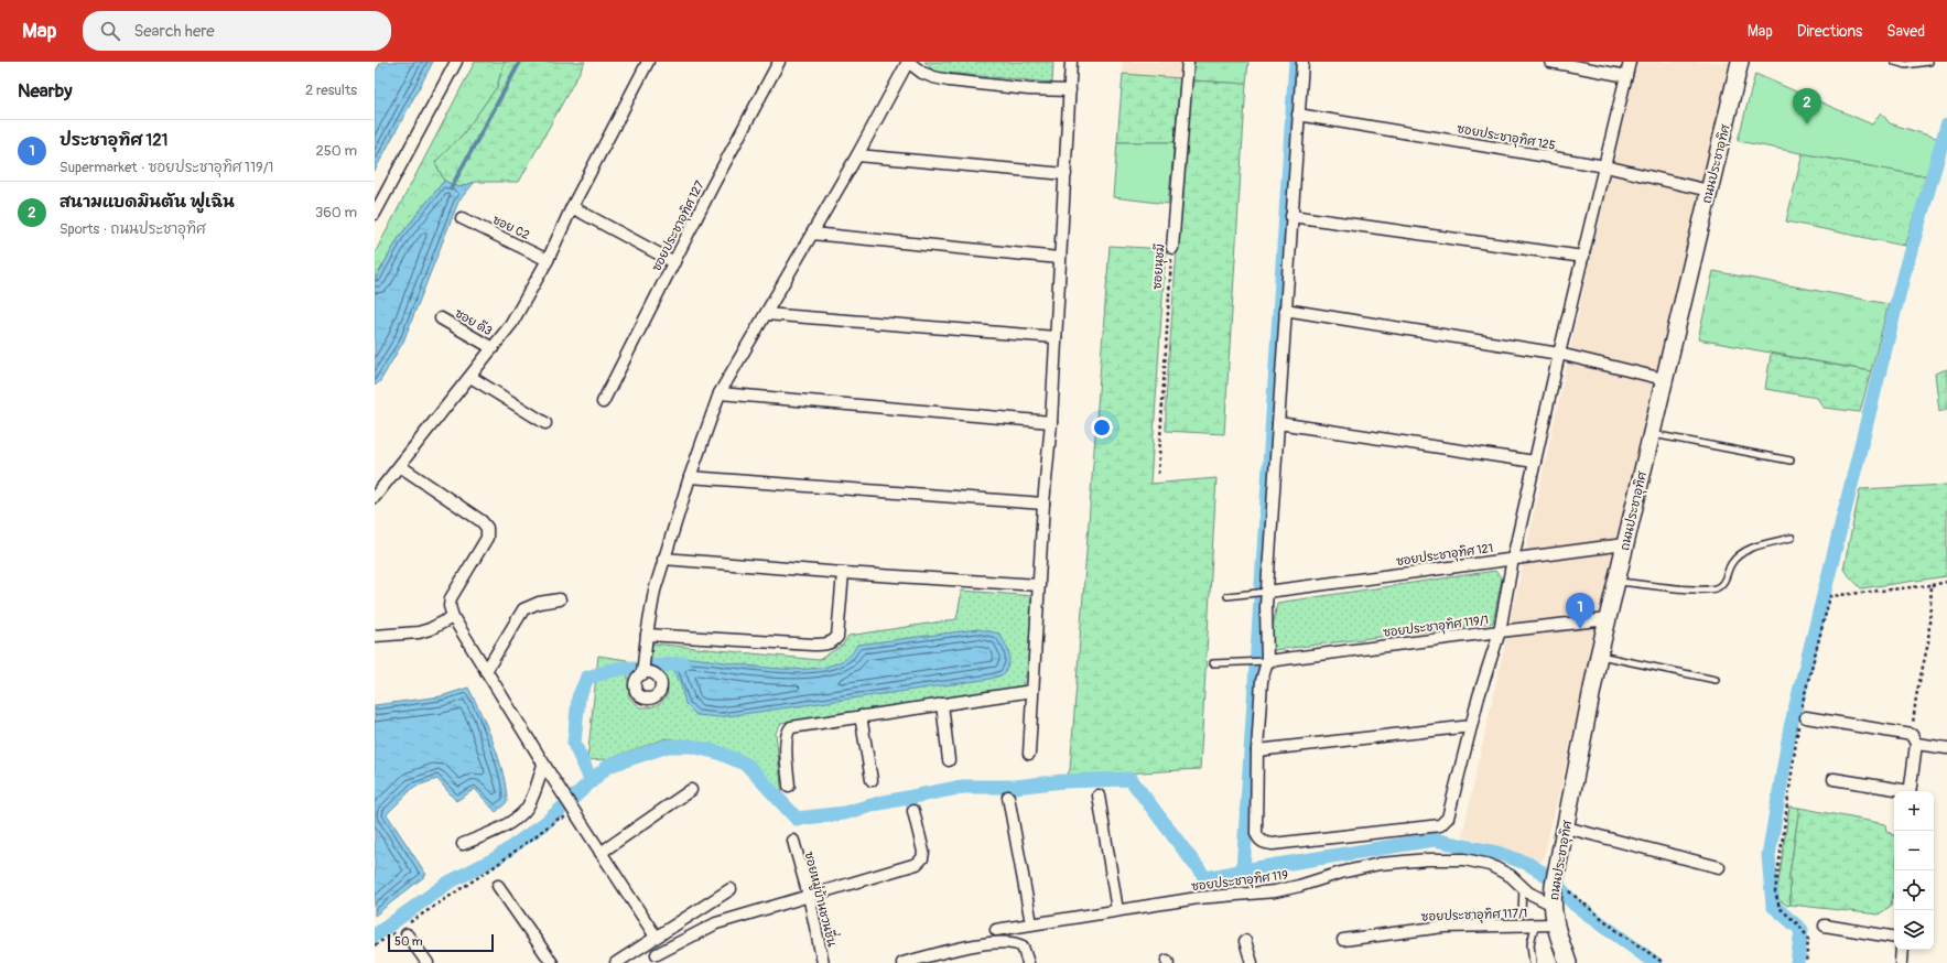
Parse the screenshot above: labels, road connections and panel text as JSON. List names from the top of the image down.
{
  "streets": {
    "main road": ["ถนนประชาอุทิศ"],
    "street": [
      "ซอยประชาอุทิศ 125",
      "ซอยประชาอุทิศ 127",
      "ซอย C2",
      "ซอยนุชมี",
      "ซอย ดี3",
      "ซอยประชาอุทิศ 121",
      "ซอยประชาอุทิศ 119/1",
      "ซอยประชาอุทิศ 119",
      "ซอยหมู่บ้านชวนชื่น",
      "ซอยประชาอุทิศ 117/1"
    ]
  },
  "crossings": [
    ["ซอยประชาอุทิศ 125", "ถนนประชาอุทิศ"],
    ["ถนนประชาอุทิศ", "ซอยประชาอุทิศ 121"],
    ["ถนนประชาอุทิศ", "ซอยประชาอุทิศ 119/1"],
    ["ถนนประชาอุทิศ", "ซอยประชาอุทิศ 119"],
    ["ถนนประชาอุทิศ", "ซอยประชาอุทิศ 117/1"]
  ],
  "scale_bar": "50 m",
  "page": {
    "header": "Map",
    "search": "Search here",
    "nav": ["Map", "Directions", "Saved"],
    "heading": ["Nearby", "2 results"],
    "pins": ["2", "1"],
    "list": [
      {
        "mark": "1",
        "name": "ประชาอุทิศ 121",
        "note": "Supermarket · ซอยประชาอุทิศ 119/1",
        "value": "250 m"
      },
      {
        "mark": "2",
        "name": "สนามแบดมินตัน ฟูเฉิน",
        "note": "Sports · ถนนประชาอุทิศ",
        "value": "360 m"
      }
    ],
    "map_buttons": ["+", "−"],
    "scale": "50 m"
  }
}
